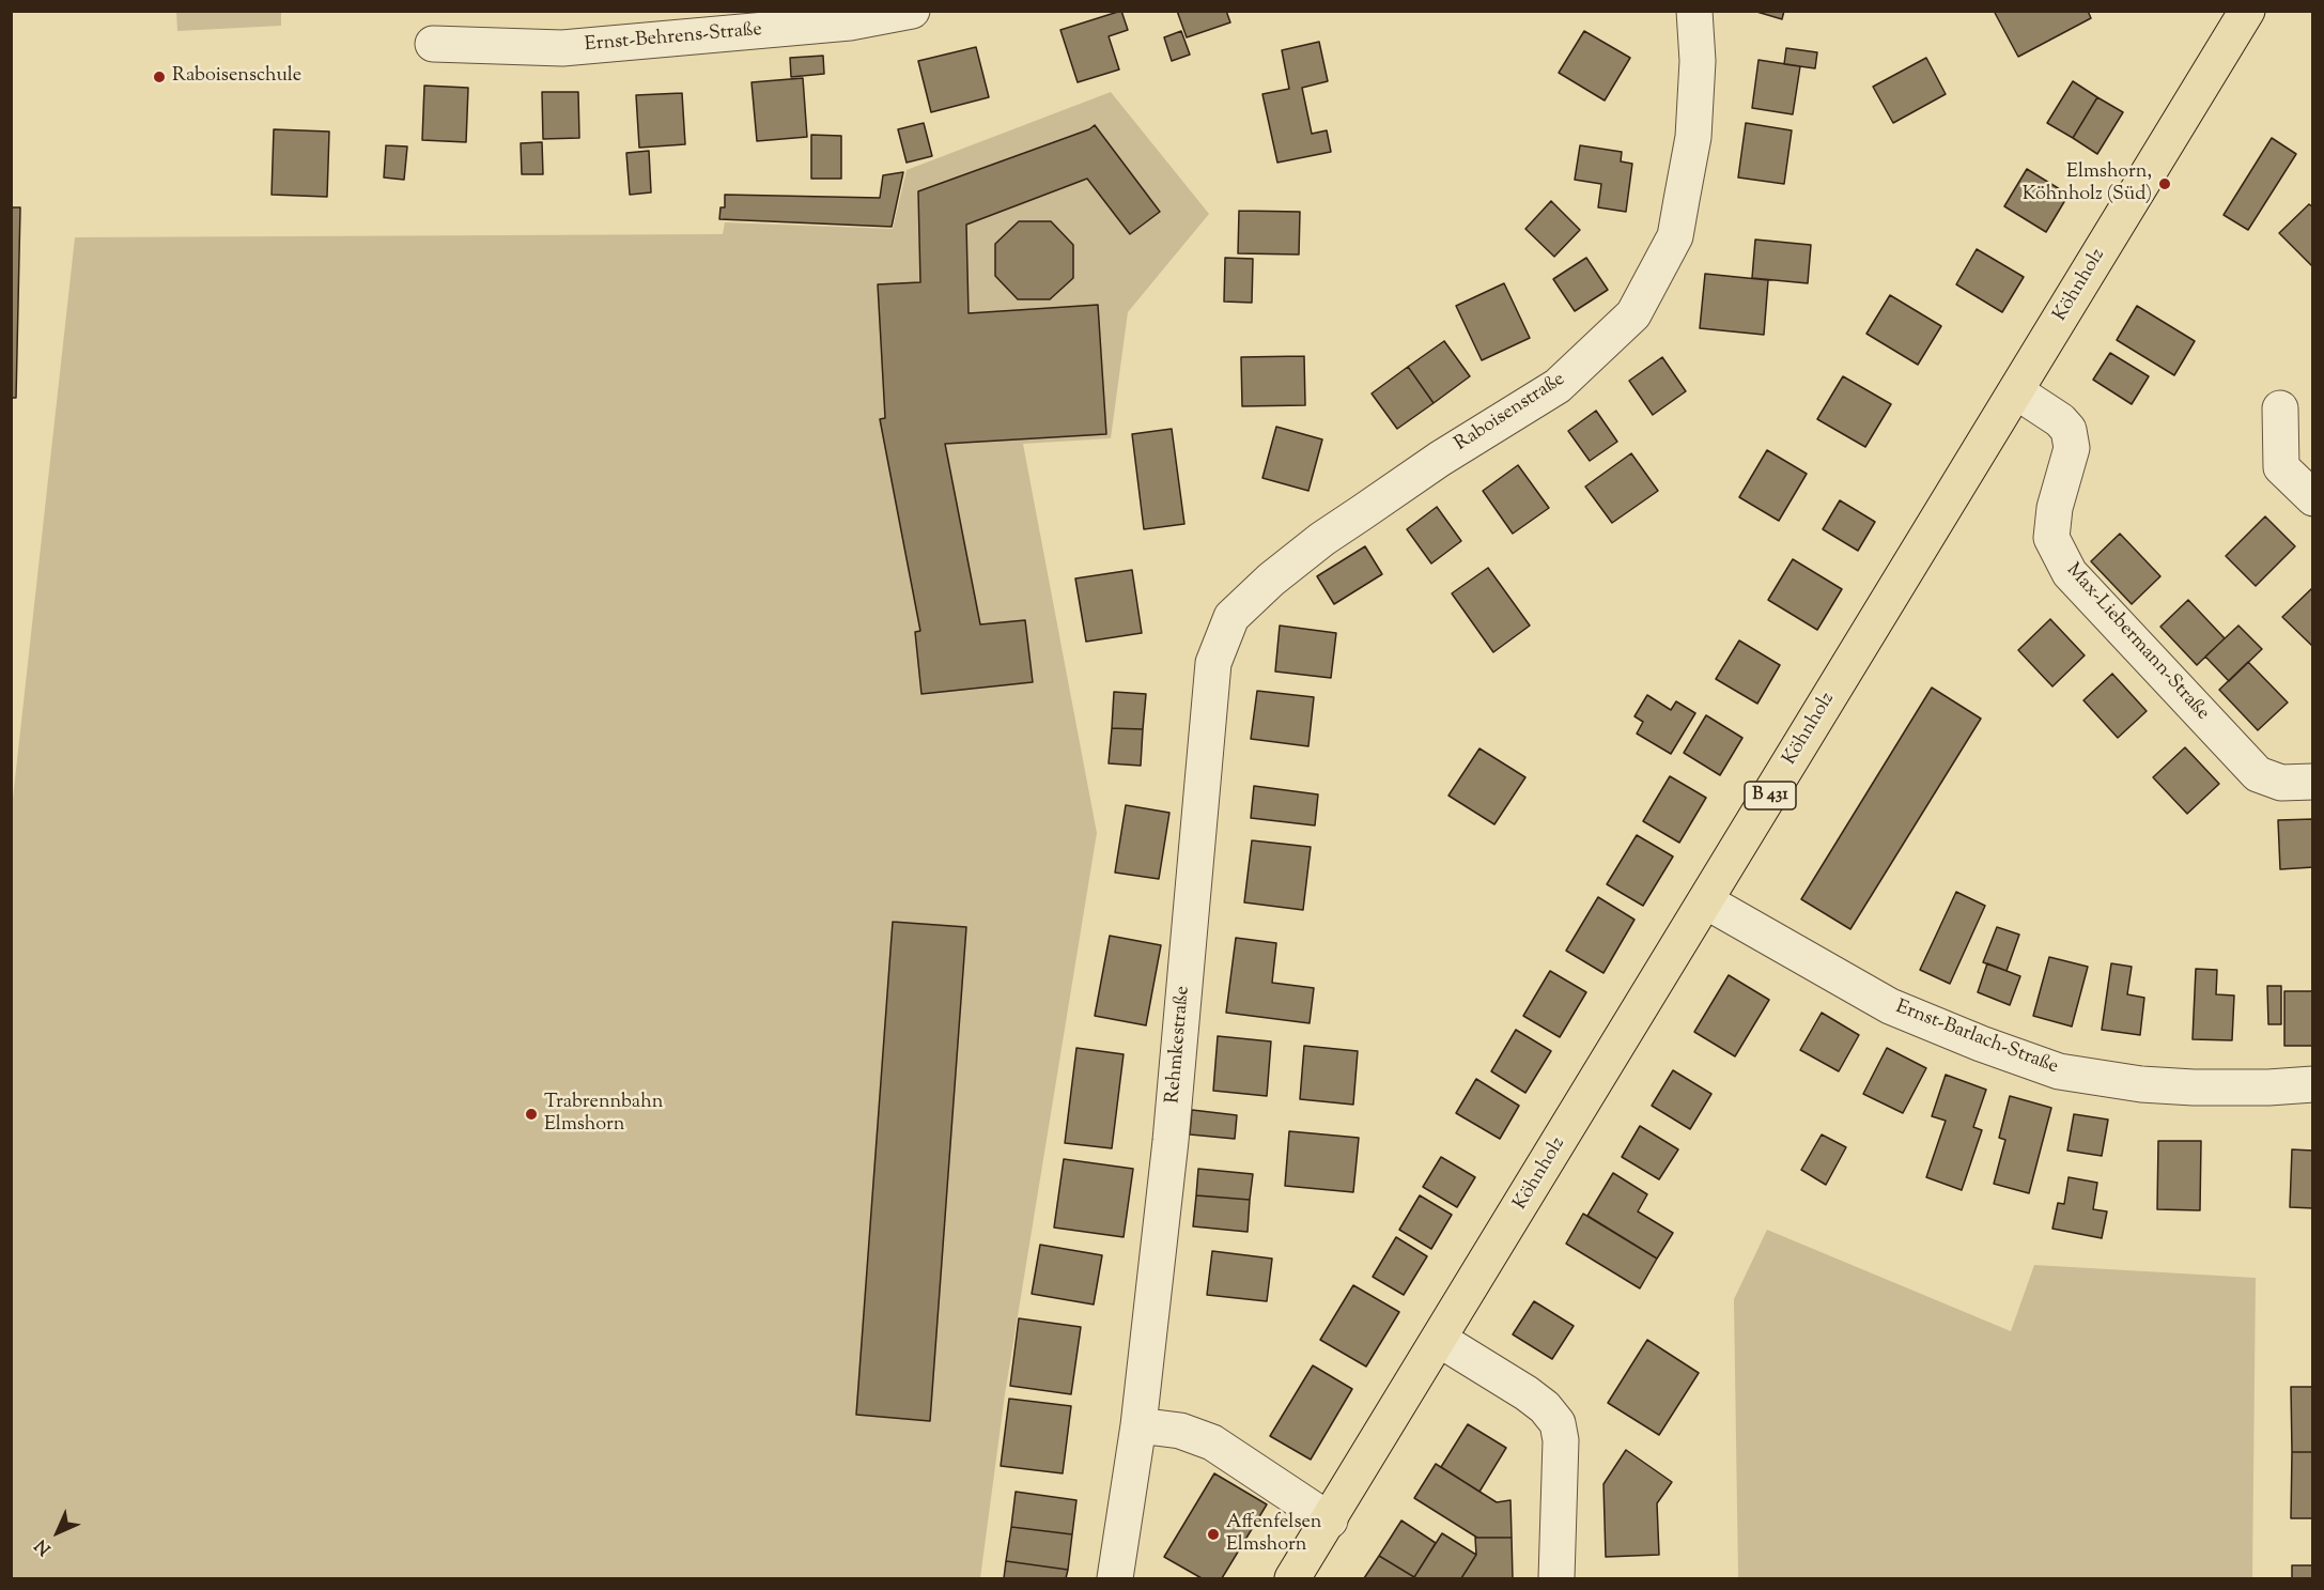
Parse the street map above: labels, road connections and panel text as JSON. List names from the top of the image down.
{
  "streets": {
    "main road": ["Köhnholz", "B 431"],
    "street": [
      "Ernst-Behrens-Straße",
      "Raboisenstraße",
      "Max-Liebermann-Straße",
      "Ernst-Barlach-Straße",
      "Rehmkestraße"
    ]
  },
  "crossings": [
    ["Köhnholz", "Max-Liebermann-Straße"],
    ["Köhnholz", "Ernst-Barlach-Straße"],
    ["Raboisenstraße", "Rehmkestraße"]
  ],
  "places": [
    "Raboisenschule",
    "Elmshorn, Köhnholz (Süd)",
    "Trabrennbahn Elmshorn",
    "Affenfelsen Elmshorn"
  ],
  "north": "bottom left"
}
